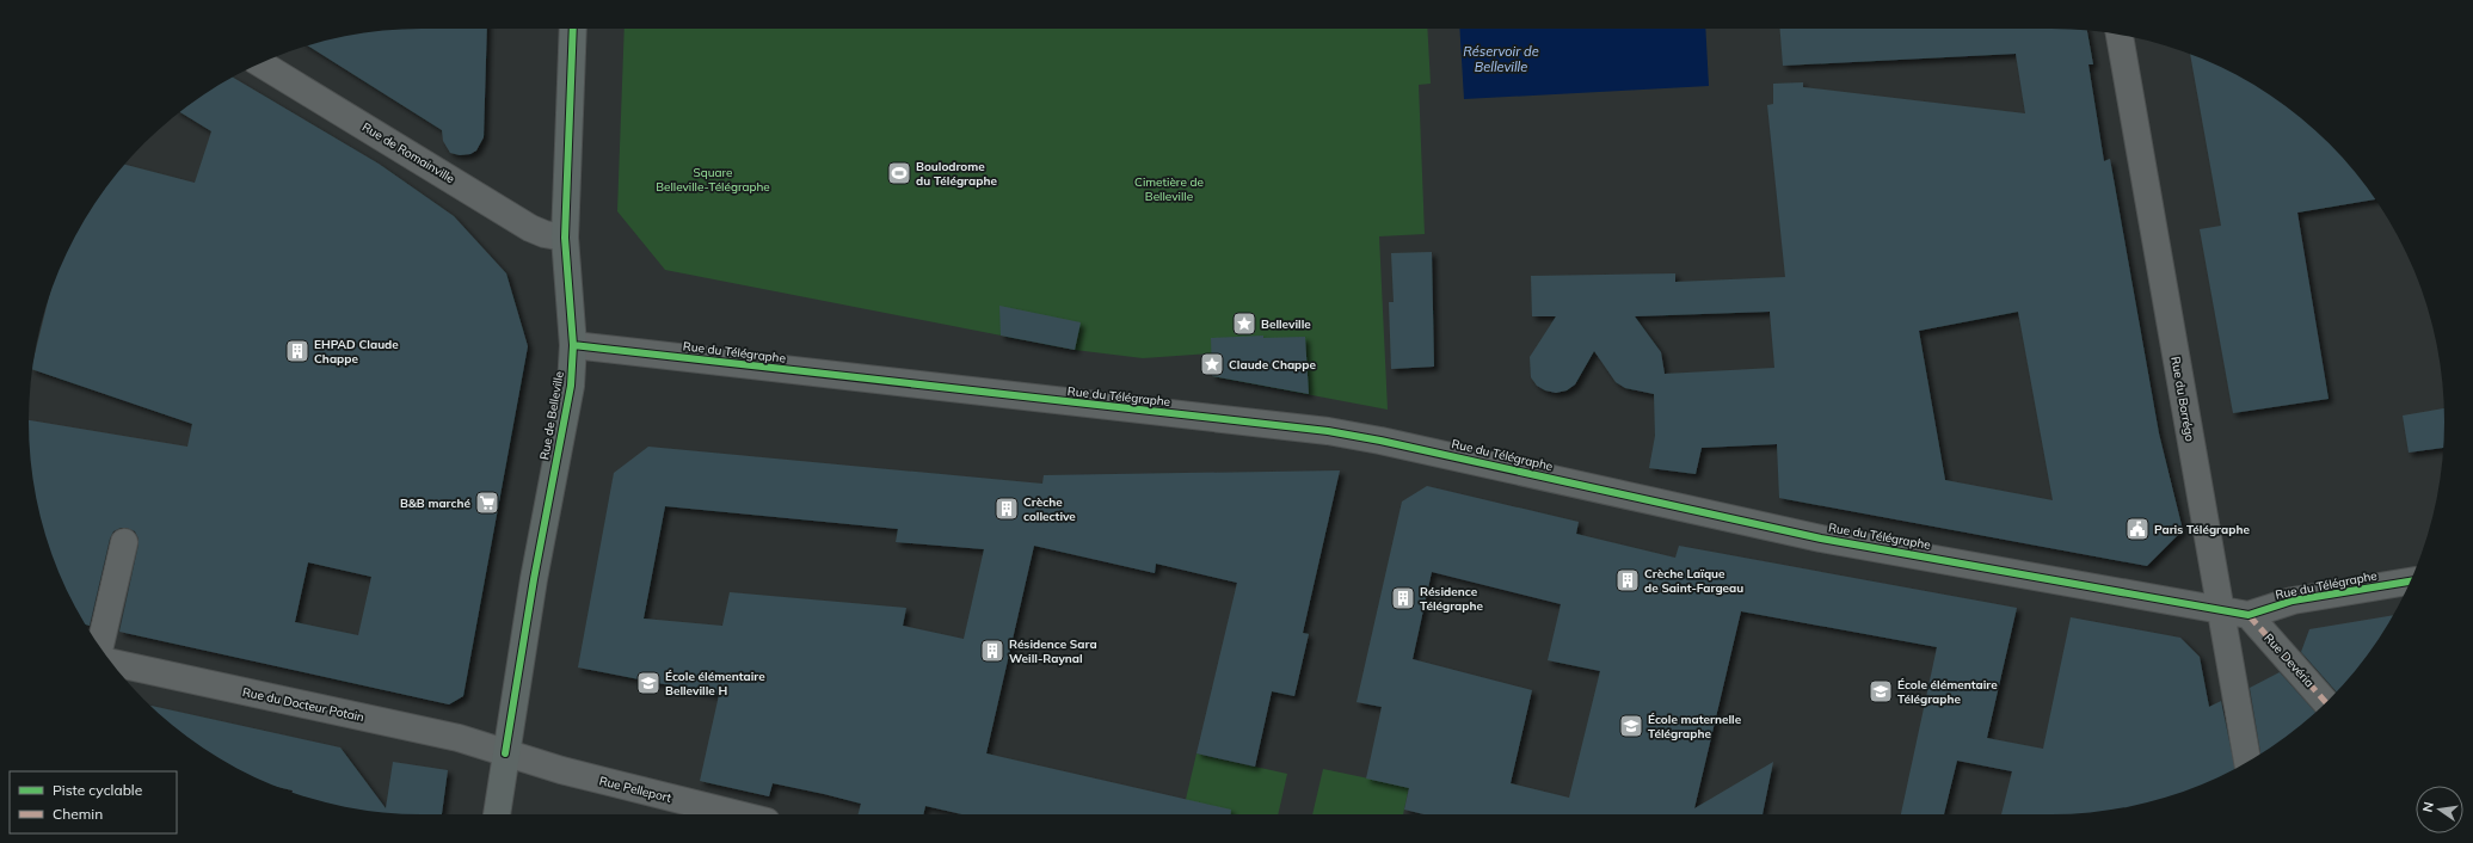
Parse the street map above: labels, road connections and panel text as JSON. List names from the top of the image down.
{
  "streets": {
    "main road": ["Rue de Belleville"],
    "street": [
      "Rue de Romainville",
      "Rue du Télégraphe",
      "Rue du Borrégo",
      "Rue Devéria",
      "Rue du Docteur Potain",
      "Rue Pelleport"
    ]
  },
  "crossings": [
    ["Rue de Romainville", "Rue de Belleville"],
    ["Rue du Télégraphe", "Rue du Borrégo"],
    ["Rue du Télégraphe", "Rue de Belleville"],
    ["Rue du Télégraphe", "Rue Devéria"],
    ["Rue de Belleville", "Rue du Docteur Potain"],
    ["Rue de Belleville", "Rue Pelleport"],
    ["Rue du Docteur Potain", "Rue Pelleport"]
  ],
  "water": ["Réservoir de Belleville"],
  "parks": ["Square Belleville-Télégraphe", "Cimetière de Belleville"],
  "places": {
    "sports": ["Boulodrome du Télégraphe"],
    "place": ["Belleville", "Claude Chappe"],
    "building": [
      "EHPAD Claude Chappe",
      "Crèche collective",
      "Crèche Laïque de Saint-Fargeau",
      "Résidence Télégraphe",
      "Résidence Sara Weill-Raynal"
    ],
    "supermarket": ["B&B marché"],
    "public building": ["Paris Télégraphe"],
    "school or university": ["École élémentaire Belleville H", "École élémentaire Télégraphe", "École maternelle Télégraphe"]
  },
  "legend": ["Piste cyclable", "Chemin"],
  "north": "left"
}
